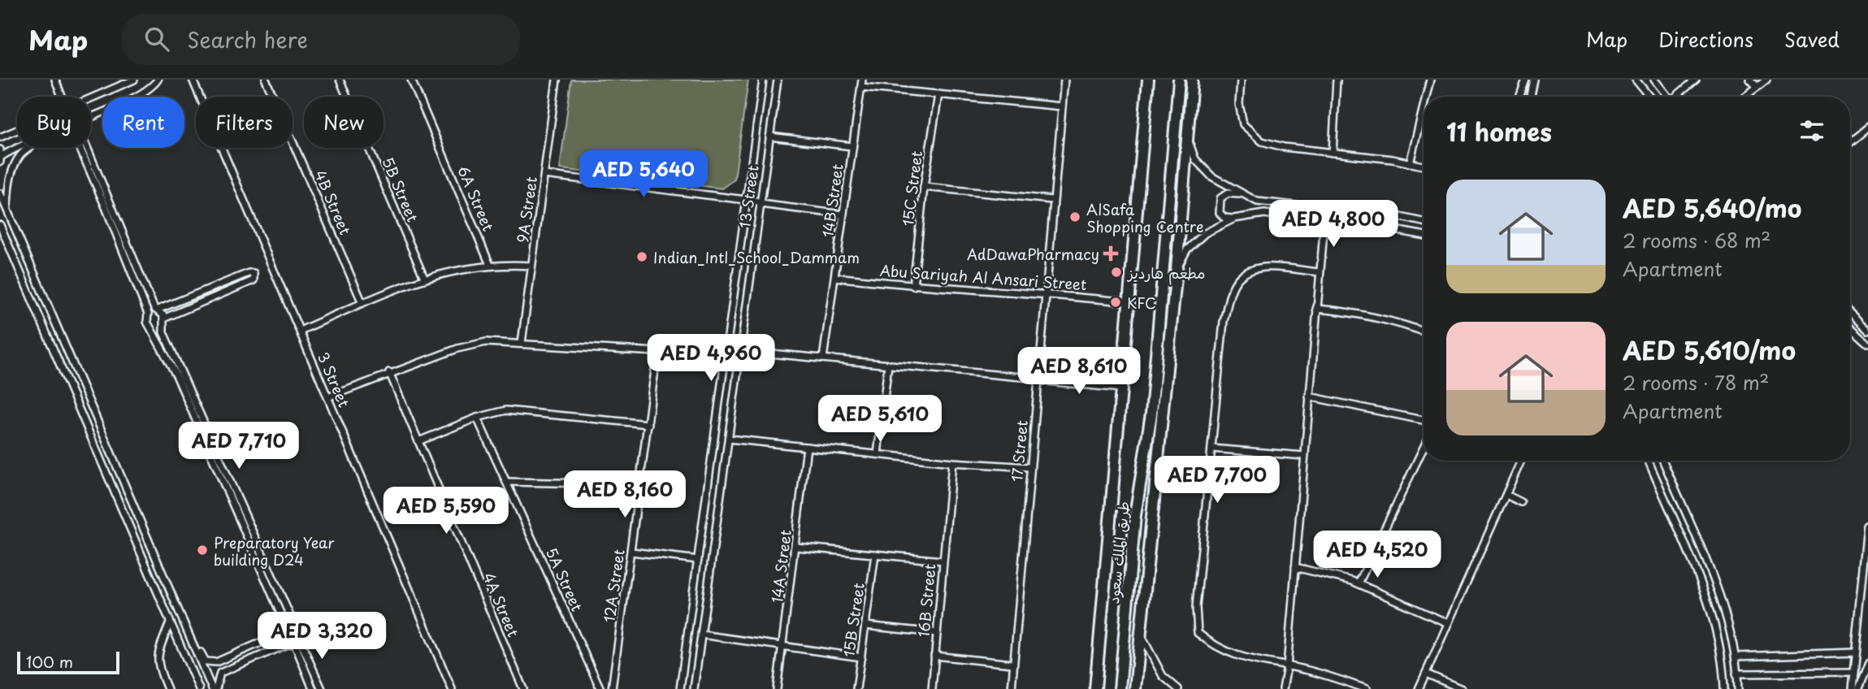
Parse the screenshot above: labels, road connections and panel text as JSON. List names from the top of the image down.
{
  "streets": {
    "main road": ["طريق الملك سعود"],
    "street": [
      "15C Street",
      "5B Street",
      "13 Street",
      "6A Street",
      "14B Street",
      "4B Street",
      "9A Street",
      "Abu Sariyah Al Ansari Street",
      "3 Street",
      "17 Street",
      "14A Street",
      "5A Street",
      "12A Street",
      "16B Street",
      "4A Street",
      "15B Street"
    ]
  },
  "crossings": [
    ["15C Street", "Abu Sariyah Al Ansari Street"],
    ["14B Street", "Abu Sariyah Al Ansari Street"],
    ["Abu Sariyah Al Ansari Street", "17 Street"],
    ["Abu Sariyah Al Ansari Street", "طريق الملك سعود"]
  ],
  "places": {
    "other": [
      "AlSafa Shopping Centre",
      "Indian_Intl_School_Dammam",
      "مطعم هارديز",
      "KFC",
      "Preparatory Year building D24"
    ],
    "health": ["AdDawaPharmacy"]
  },
  "scale_bar": "100 m",
  "page": {
    "header": "Map",
    "search": "Search here",
    "nav": ["Map", "Directions", "Saved"],
    "chip": [
      "Buy",
      "Rent",
      "Filters",
      "New"
    ],
    "heading": "11 homes",
    "price": [
      "AED 5,640",
      "AED 4,800",
      "AED 4,960",
      "AED 8,610",
      "AED 5,610",
      "AED 7,710",
      "AED 7,700",
      "AED 8,160",
      "AED 5,590",
      "AED 4,520",
      "AED 3,320"
    ],
    "list": [
      {
        "name": "AED 5,640/mo",
        "note": "2 rooms · 68 m² · Apartment"
      },
      {
        "name": "AED 5,610/mo",
        "note": "2 rooms · 78 m² · Apartment"
      }
    ],
    "scale": "100 m"
  }
}
